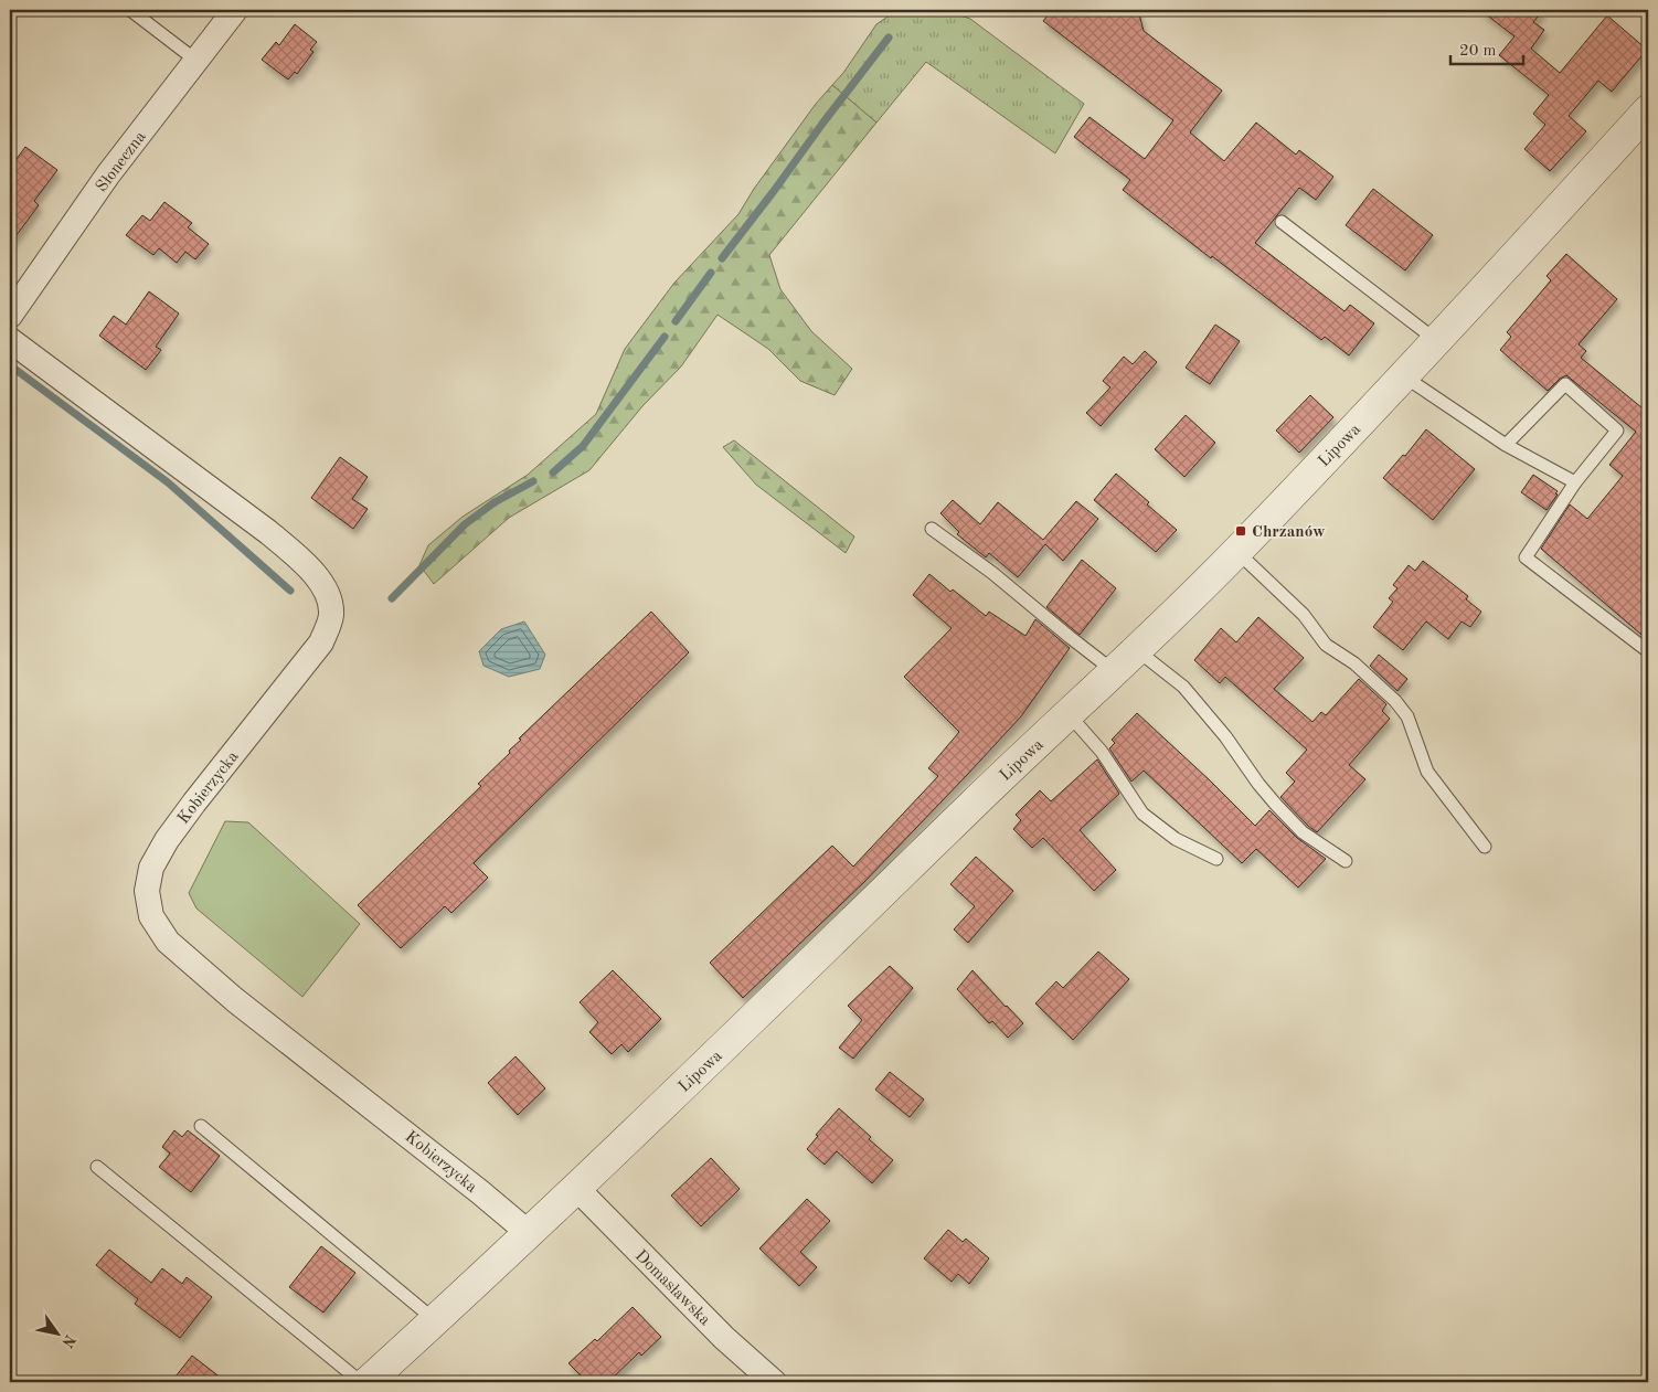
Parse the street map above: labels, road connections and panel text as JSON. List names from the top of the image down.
{
  "streets": {
    "street": [
      "Słoneczna",
      "Lipowa",
      "Kobierzycka",
      "Domasławska"
    ]
  },
  "crossings": [
    ["Lipowa", "Kobierzycka"],
    ["Lipowa", "Domasławska"]
  ],
  "places": {
    "transit": ["Chrzanów"]
  },
  "scale_bar": "20 m",
  "north": "bottom right"
}
